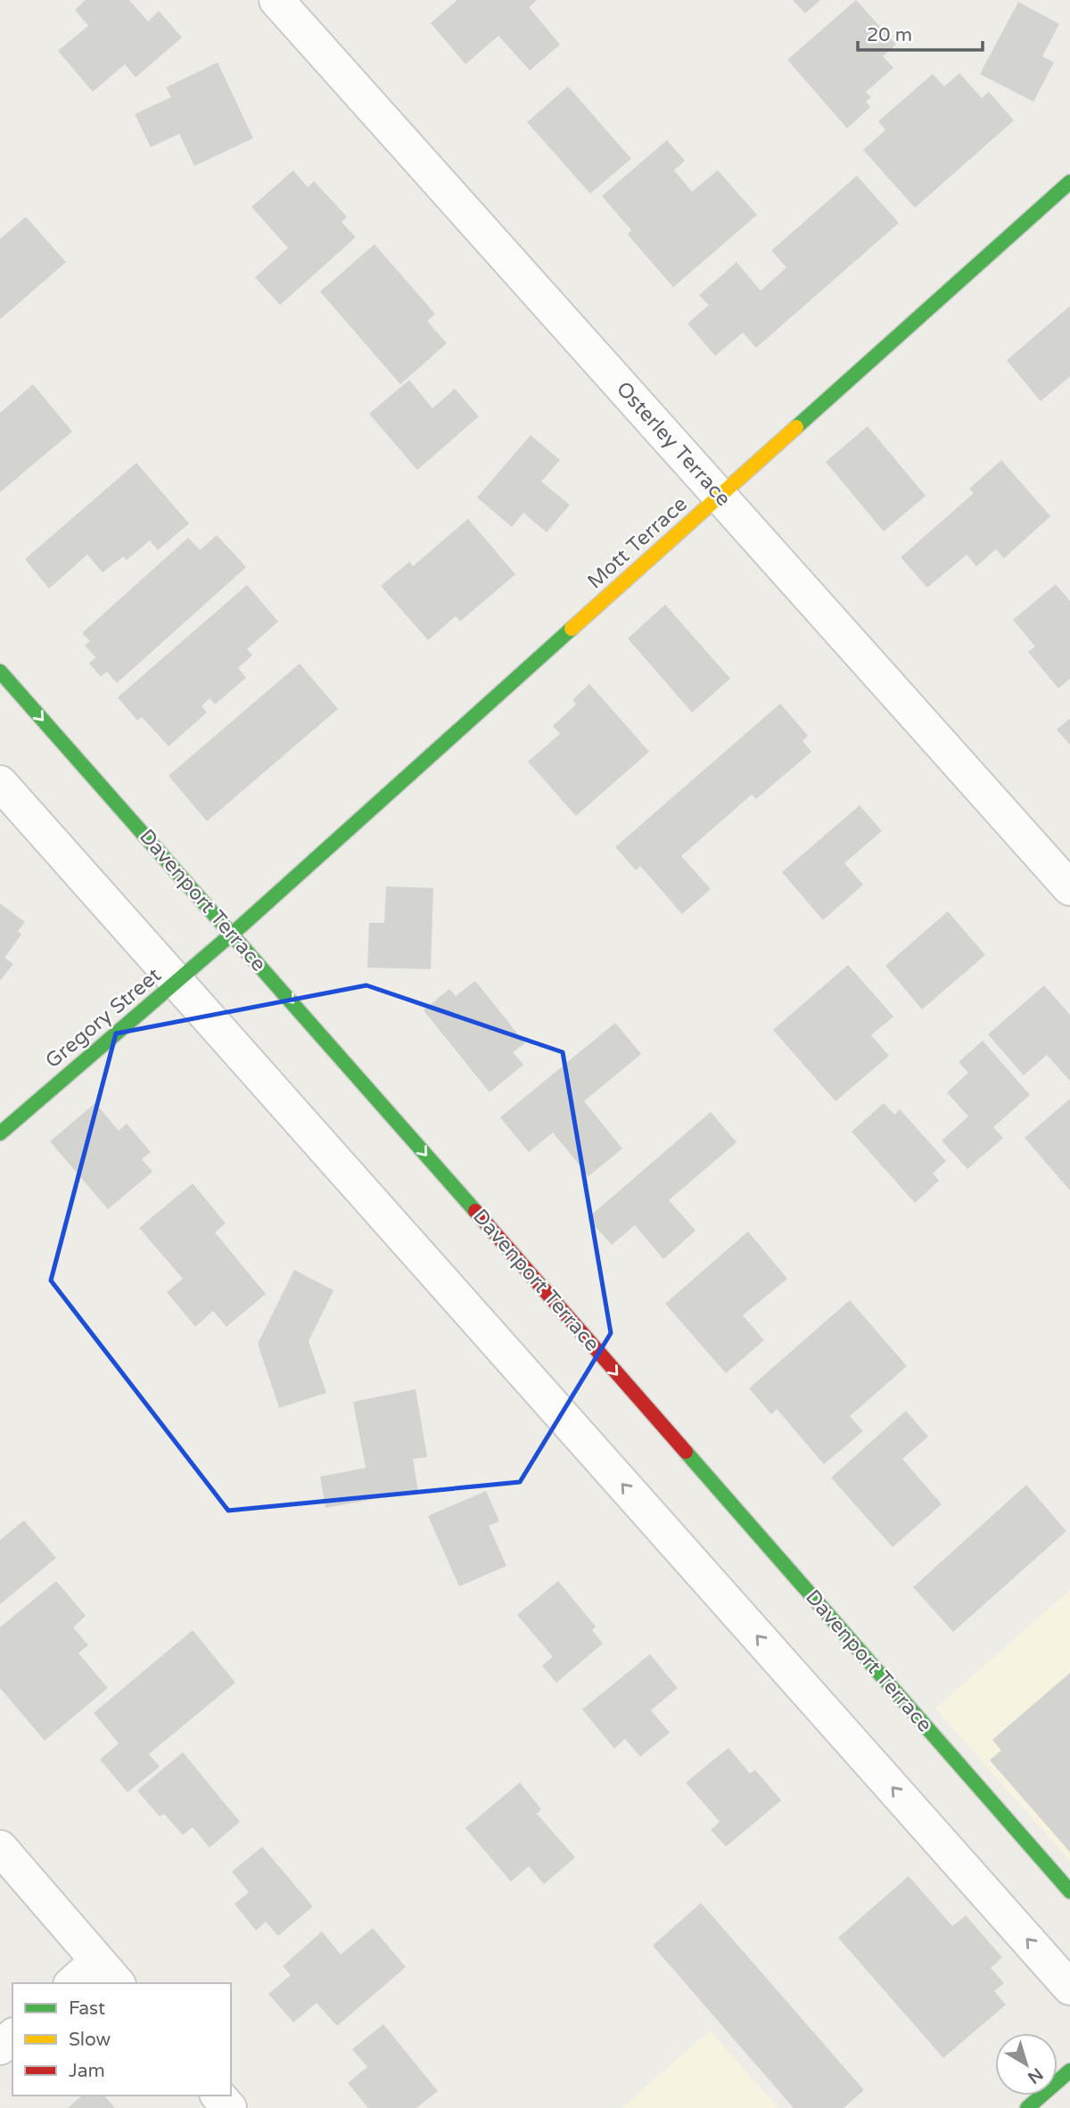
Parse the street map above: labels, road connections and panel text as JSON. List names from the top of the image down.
{
  "streets": {
    "street": [
      "Osterley Terrace",
      "Mott Terrace",
      "Davenport Terrace",
      "Gregory Street"
    ]
  },
  "crossings": [
    ["Osterley Terrace", "Mott Terrace"],
    ["Mott Terrace", "Davenport Terrace"],
    ["Mott Terrace", "Gregory Street"],
    ["Davenport Terrace", "Gregory Street"]
  ],
  "legend": ["Fast", "Slow", "Jam"],
  "scale_bar": "20 m",
  "north": "bottom right"
}
